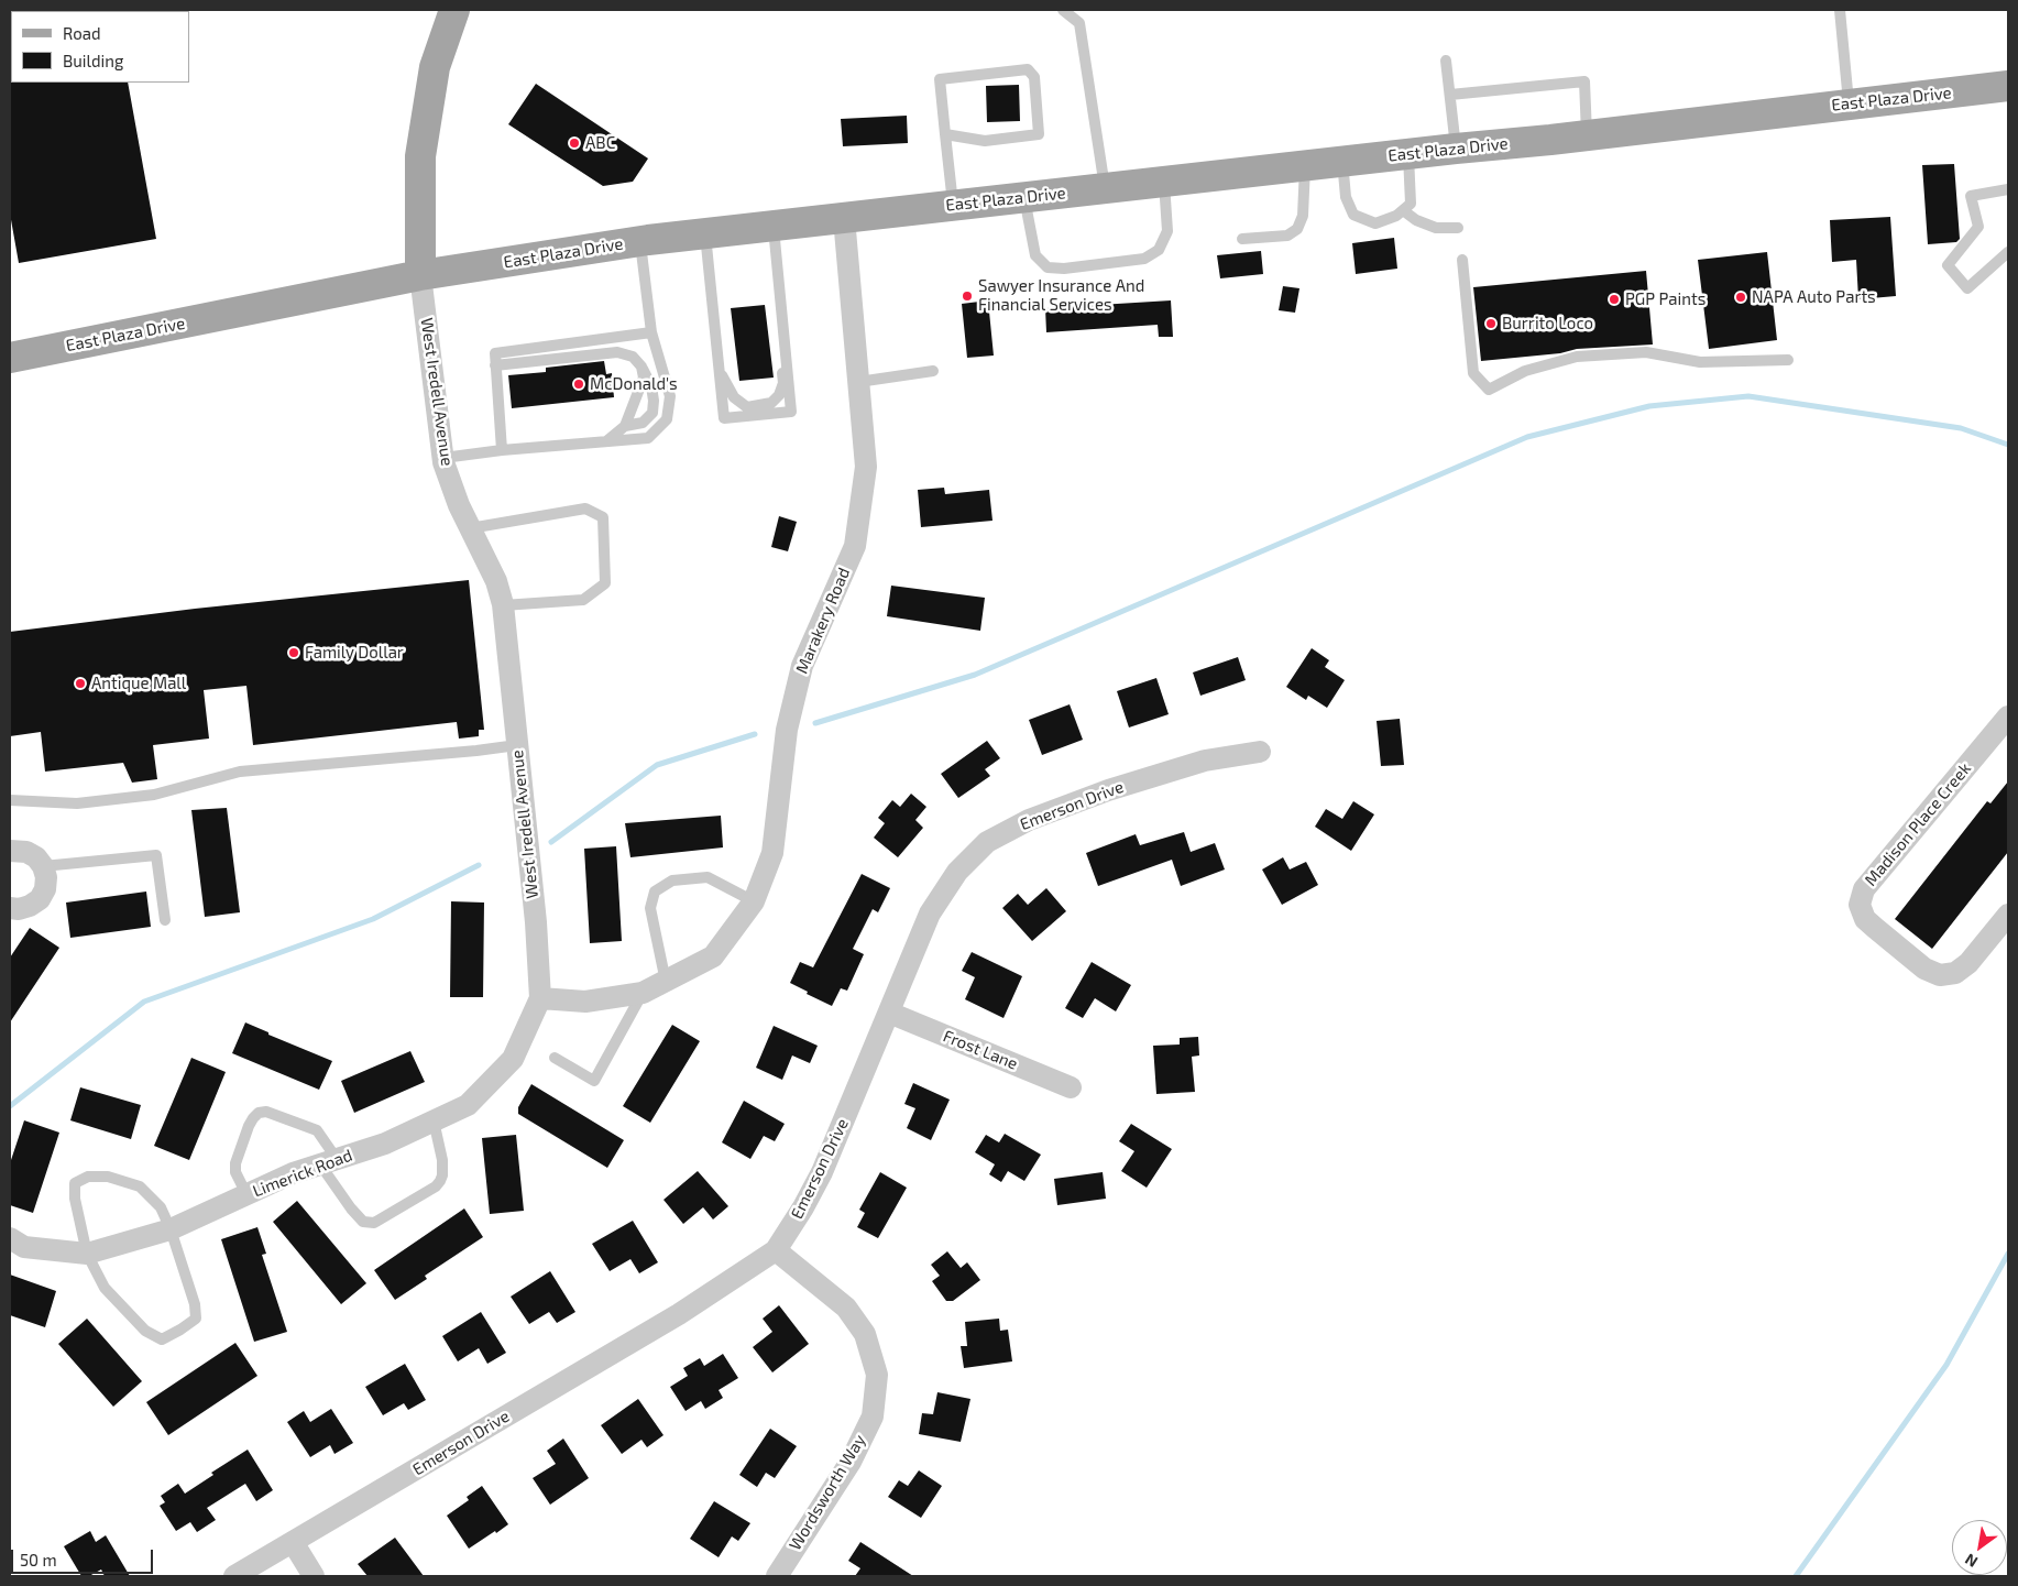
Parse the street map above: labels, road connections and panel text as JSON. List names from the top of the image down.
{
  "streets": {
    "main road": ["East Plaza Drive", "West Iredell Avenue"],
    "street": [
      "Marakery Road",
      "Emerson Drive",
      "Madison Place Creek",
      "Frost Lane",
      "Limerick Road",
      "Wordsworth Way"
    ]
  },
  "crossings": [
    ["East Plaza Drive", "West Iredell Avenue"],
    ["East Plaza Drive", "Marakery Road"],
    ["West Iredell Avenue", "Marakery Road"],
    ["West Iredell Avenue", "Limerick Road"],
    ["Marakery Road", "Limerick Road"],
    ["Emerson Drive", "Frost Lane"],
    ["Emerson Drive", "Wordsworth Way"]
  ],
  "places": [
    "ABC",
    "Sawyer Insurance And Financial Services",
    "NAPA Auto Parts",
    "PGP Paints",
    "Burrito Loco",
    "McDonald's",
    "Family Dollar",
    "Antique Mall"
  ],
  "legend": ["Road", "Building"],
  "scale_bar": "50 m",
  "north": "bottom left"
}
